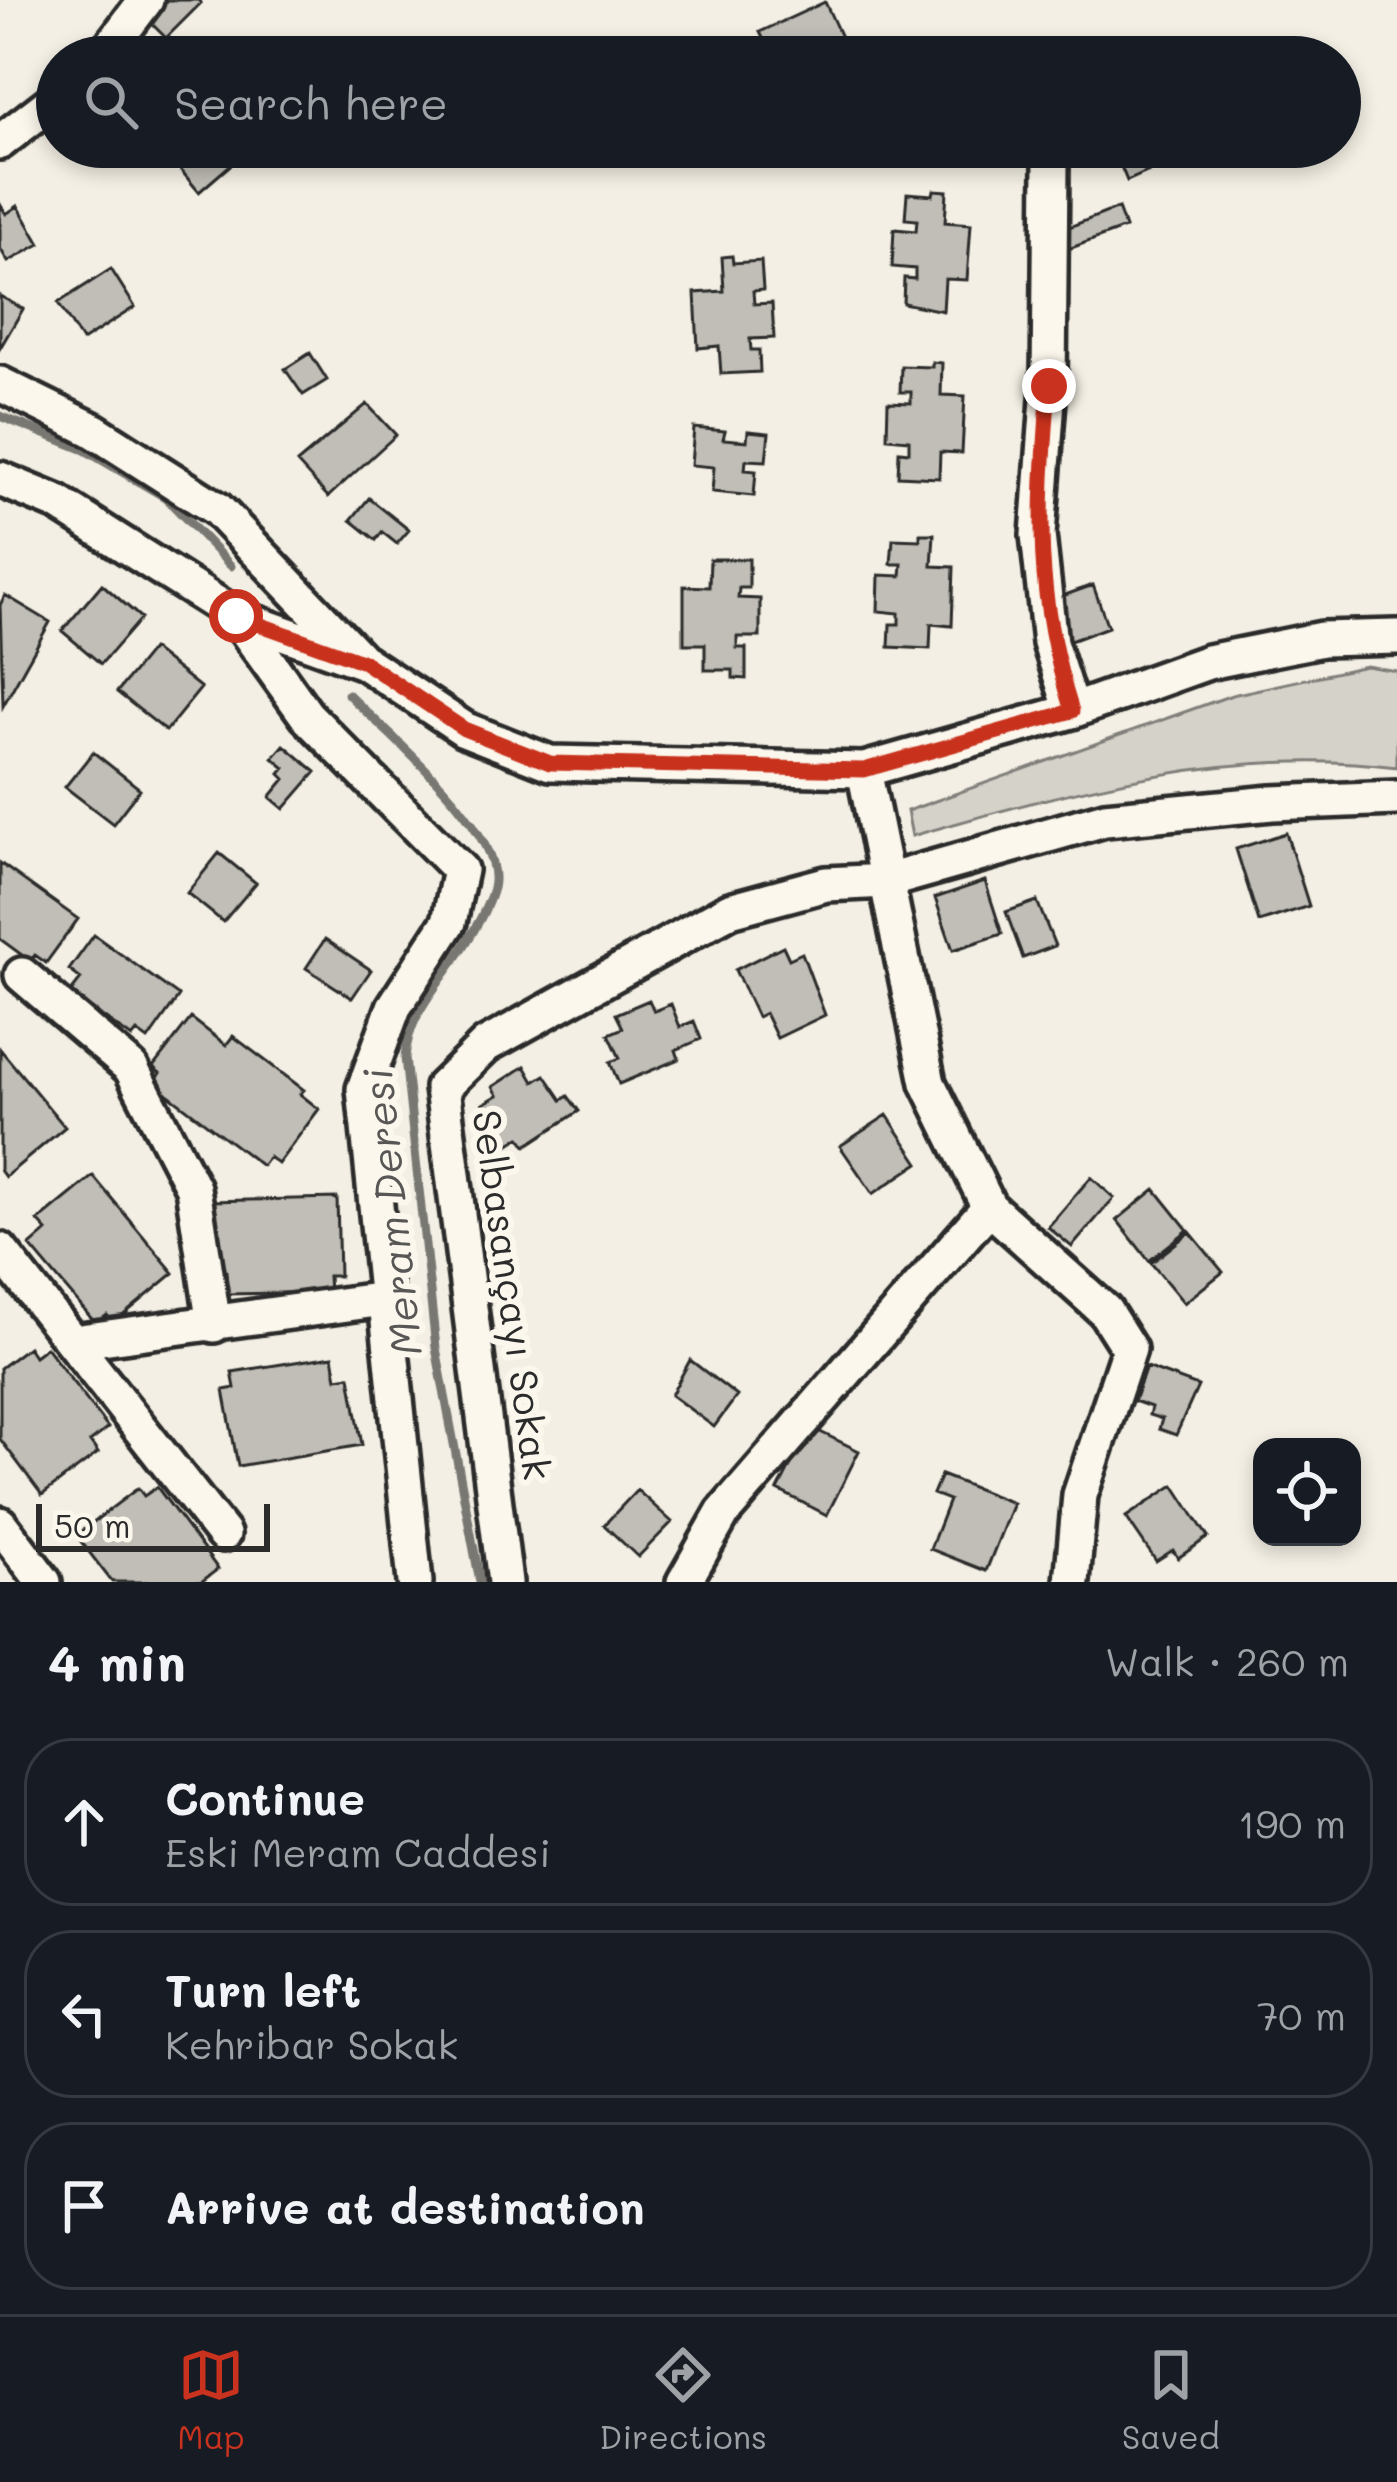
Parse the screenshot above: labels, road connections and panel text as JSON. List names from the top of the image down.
{
  "streets": {
    "street": ["Selbasançayı Sokak"]
  },
  "water": ["Meram Deresi"],
  "scale_bar": "50 m",
  "page": {
    "search": "Search here",
    "scale": "50 m",
    "heading": ["4 min", "Walk · 260 m"],
    "list": [
      ["Continue", "Eski Meram Caddesi", "190 m"],
      ["Turn left", "Kehribar Sokak", "70 m"],
      "Arrive at destination"
    ],
    "nav": ["Map", "Directions", "Saved"]
  }
}
